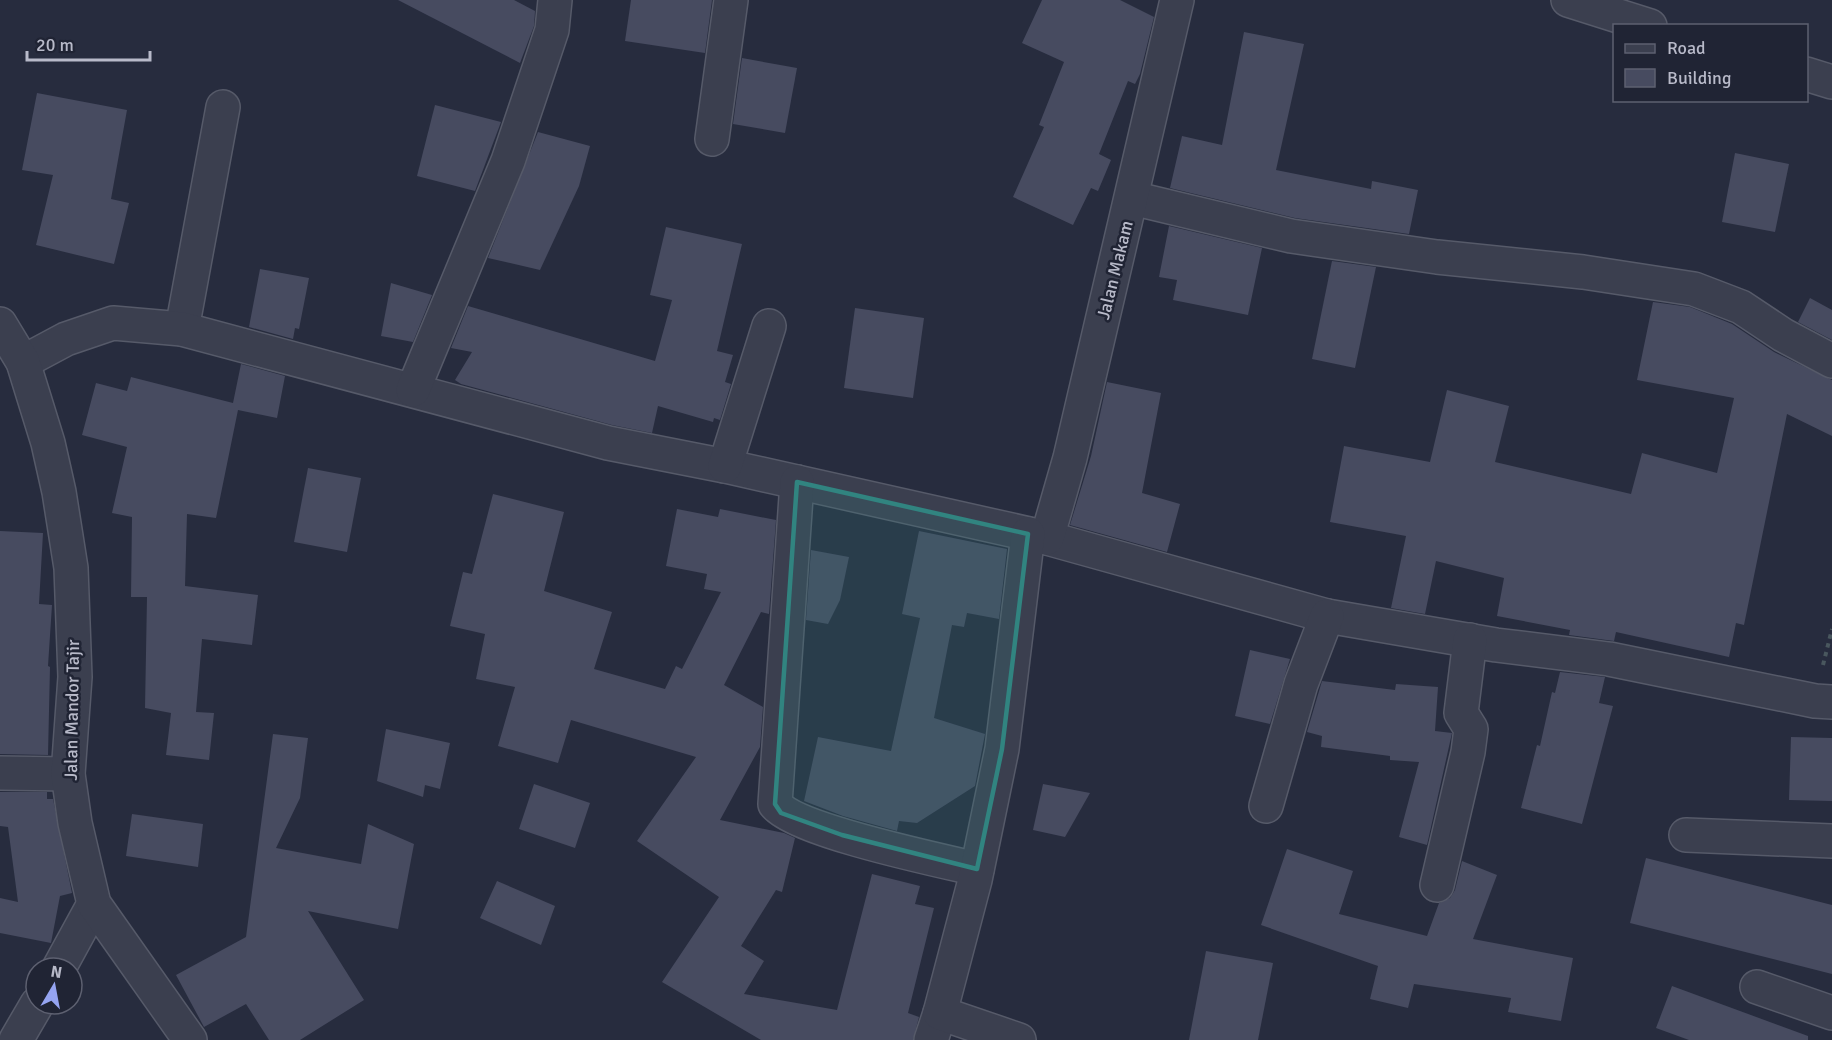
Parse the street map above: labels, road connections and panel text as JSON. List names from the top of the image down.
{
  "streets": {
    "street": ["Jalan Makam", "Jalan Mandor Tajir"]
  },
  "legend": ["Road", "Building"],
  "scale_bar": "20 m",
  "north": "top"
}
